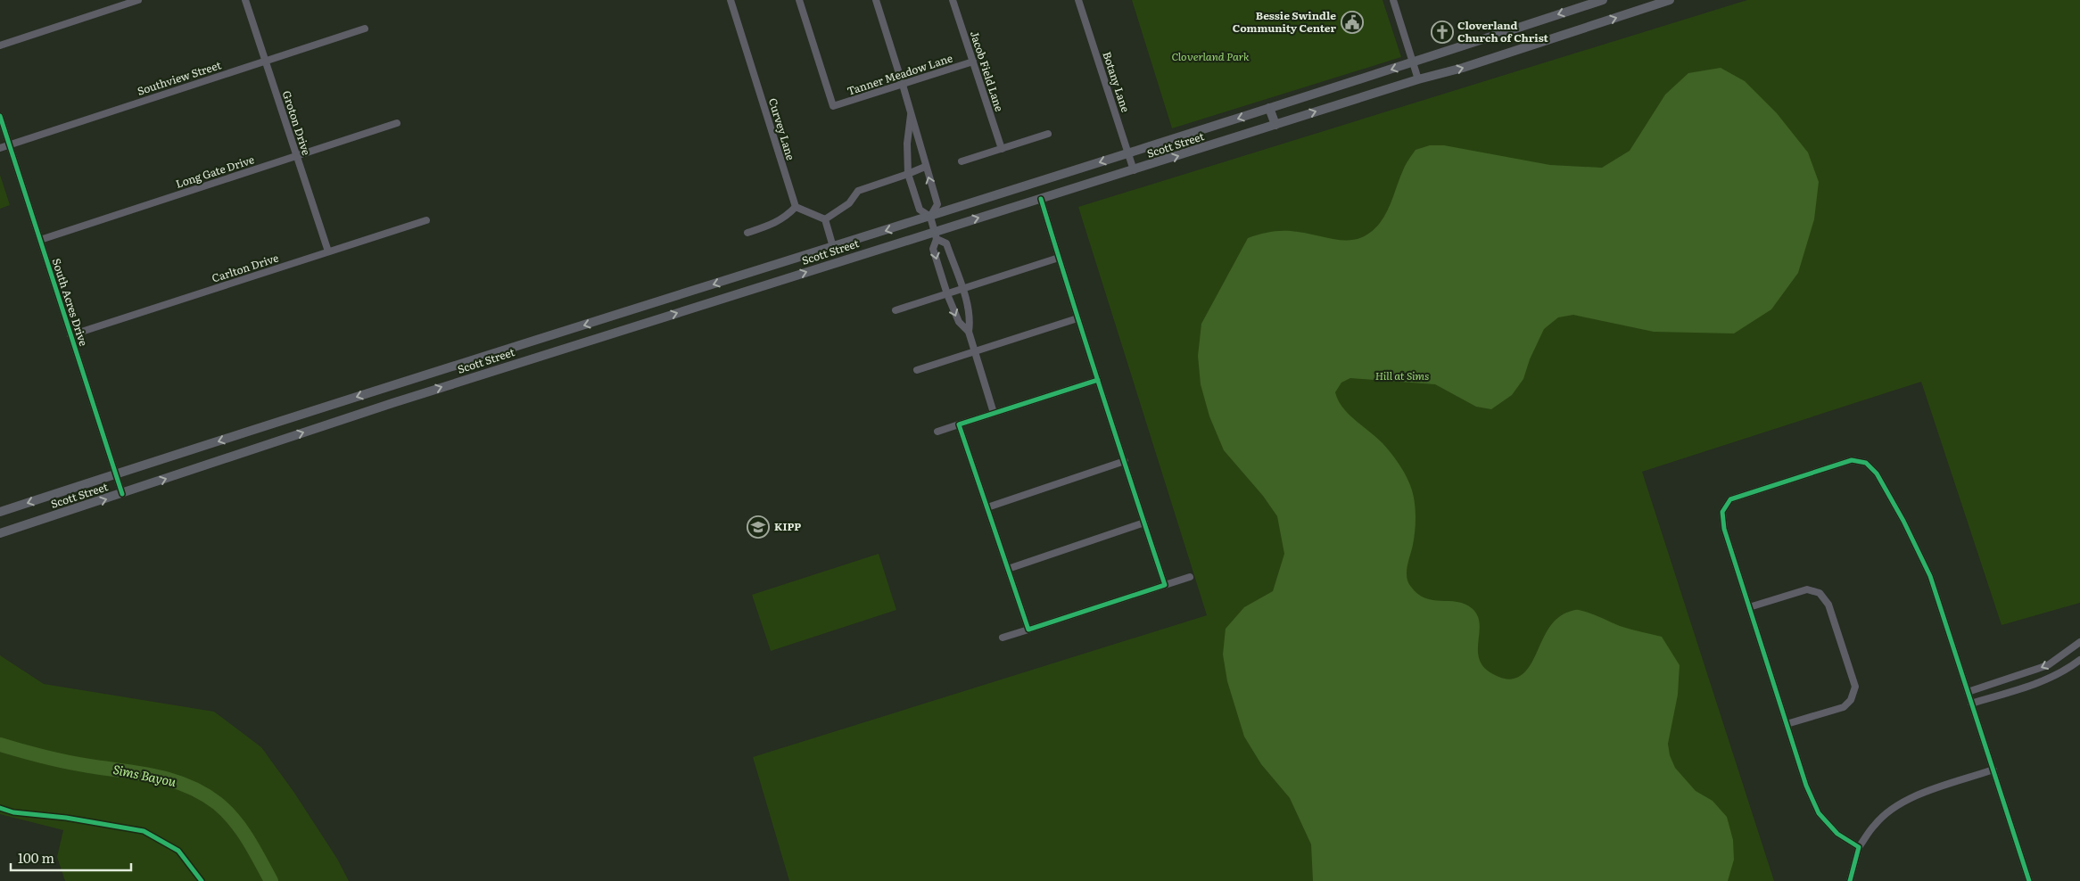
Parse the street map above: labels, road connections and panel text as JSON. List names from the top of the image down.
{
  "streets": {
    "main road": ["Scott Street"],
    "street": [
      "Jacob Field Lane",
      "Tanner Meadow Lane",
      "Southview Street",
      "Botany Lane",
      "Groton Drive",
      "Curvey Lane",
      "Long Gate Drive",
      "Carlton Drive",
      "South Acres Drive"
    ]
  },
  "crossings": [
    ["Jacob Field Lane", "Tanner Meadow Lane"],
    ["Southview Street", "Groton Drive"],
    ["Southview Street", "South Acres Drive"],
    ["Botany Lane", "Scott Street"],
    ["Groton Drive", "Long Gate Drive"],
    ["Groton Drive", "Carlton Drive"],
    ["Scott Street", "South Acres Drive"],
    ["Long Gate Drive", "South Acres Drive"],
    ["Carlton Drive", "South Acres Drive"]
  ],
  "water": ["Sims Bayou"],
  "parks": ["Cloverland Park", "Hill at Sims"],
  "places": {
    "public building": ["Bessie Swindle Community Center"],
    "church": ["Cloverland Church of Christ"],
    "school or university": ["KIPP"]
  },
  "scale_bar": "100 m"
}
